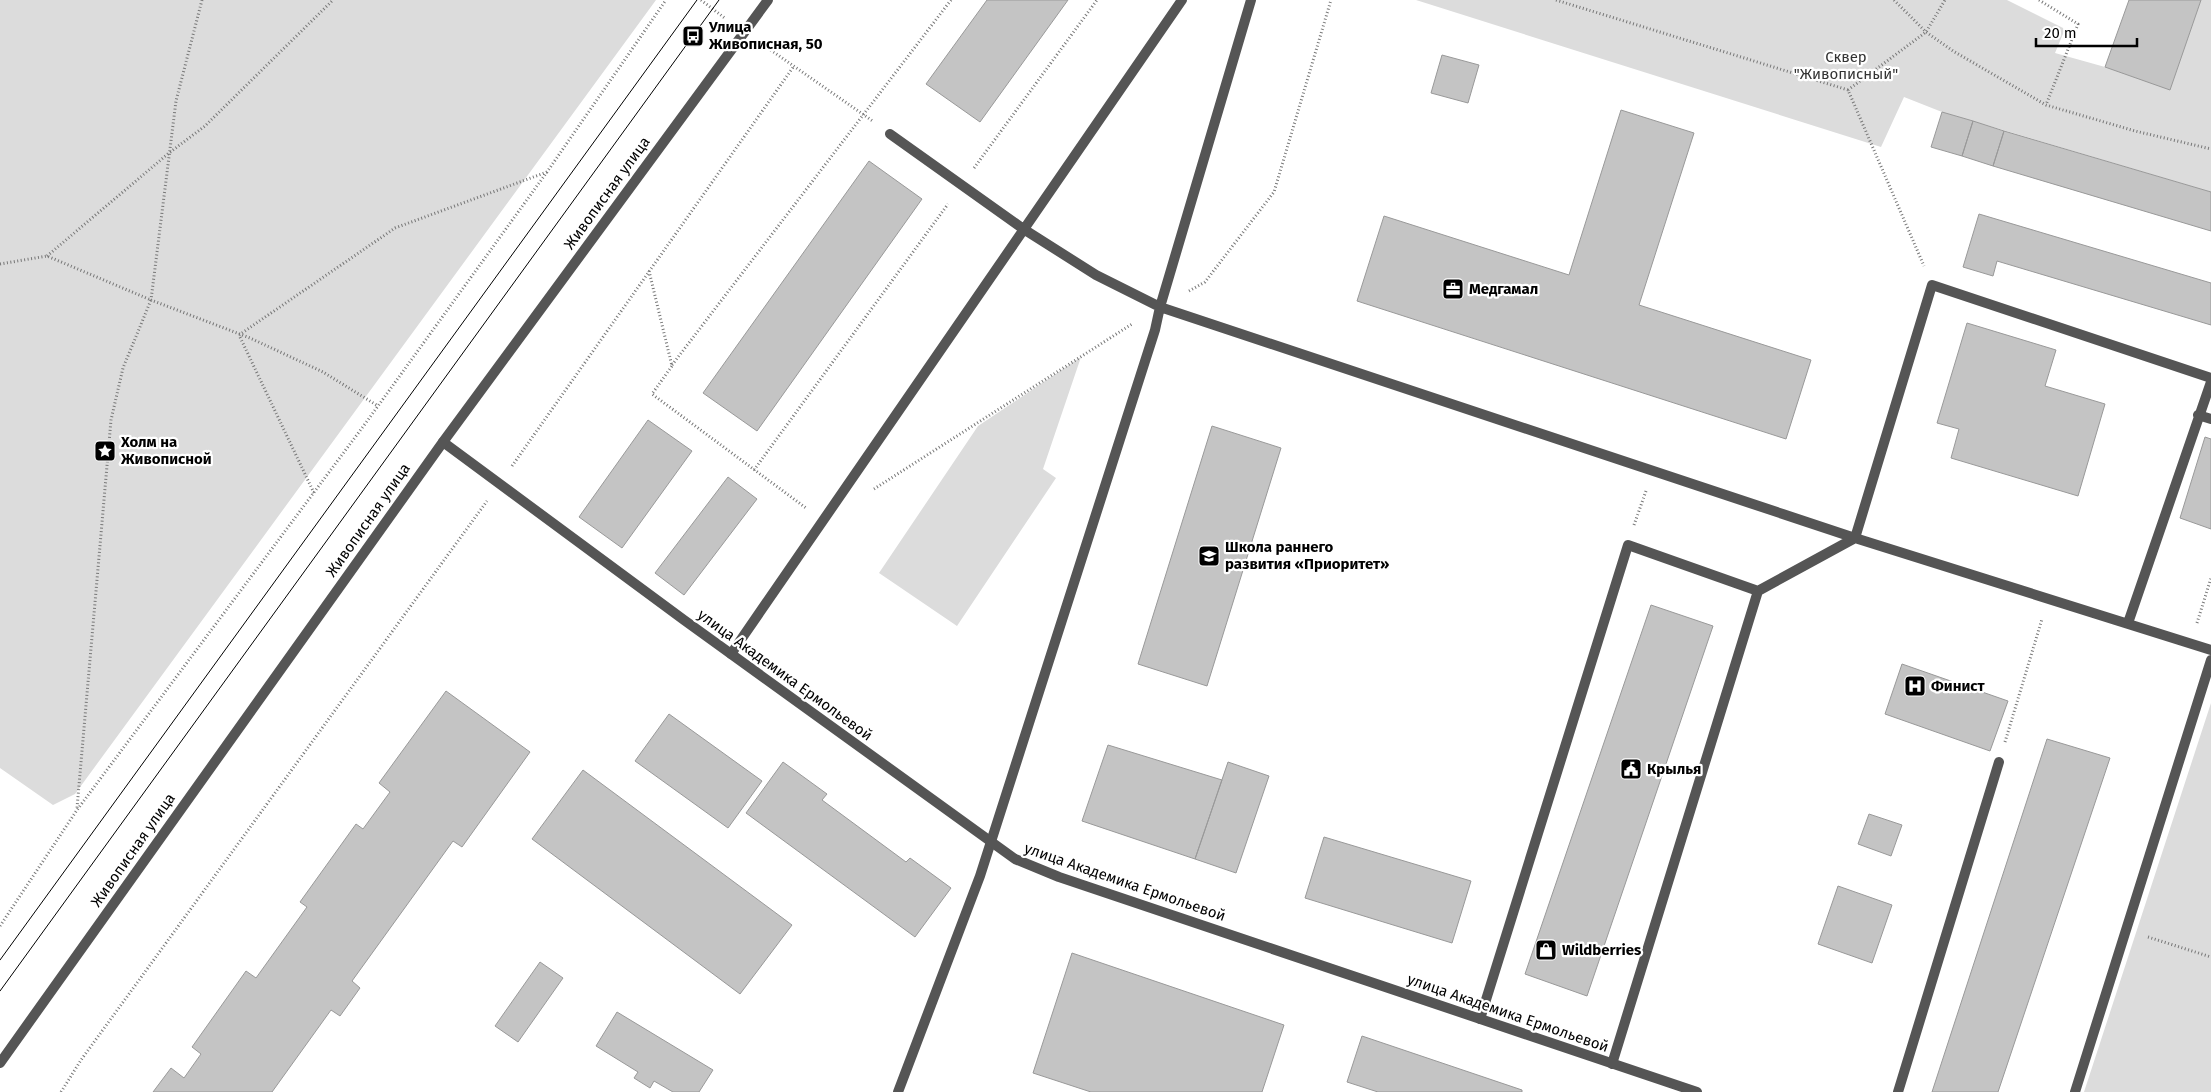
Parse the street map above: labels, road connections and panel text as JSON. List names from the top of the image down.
{
  "streets": {
    "street": ["Живописная улица", "улица Академика Ермольевой"]
  },
  "crossings": [
    ["Живописная улица", "улица Академика Ермольевой"]
  ],
  "parks": ["Сквер \"Живописный\""],
  "places": {
    "bus stop": ["Улица Живописная, 50"],
    "office": ["Медгамал"],
    "place": ["Холм на Живописной"],
    "school or university": ["Школа раннего развития «Приоритет»"],
    "hospital": ["Финист"],
    "public building": ["Крылья"],
    "shop": ["Wildberries"]
  },
  "scale_bar": "20 m"
}
